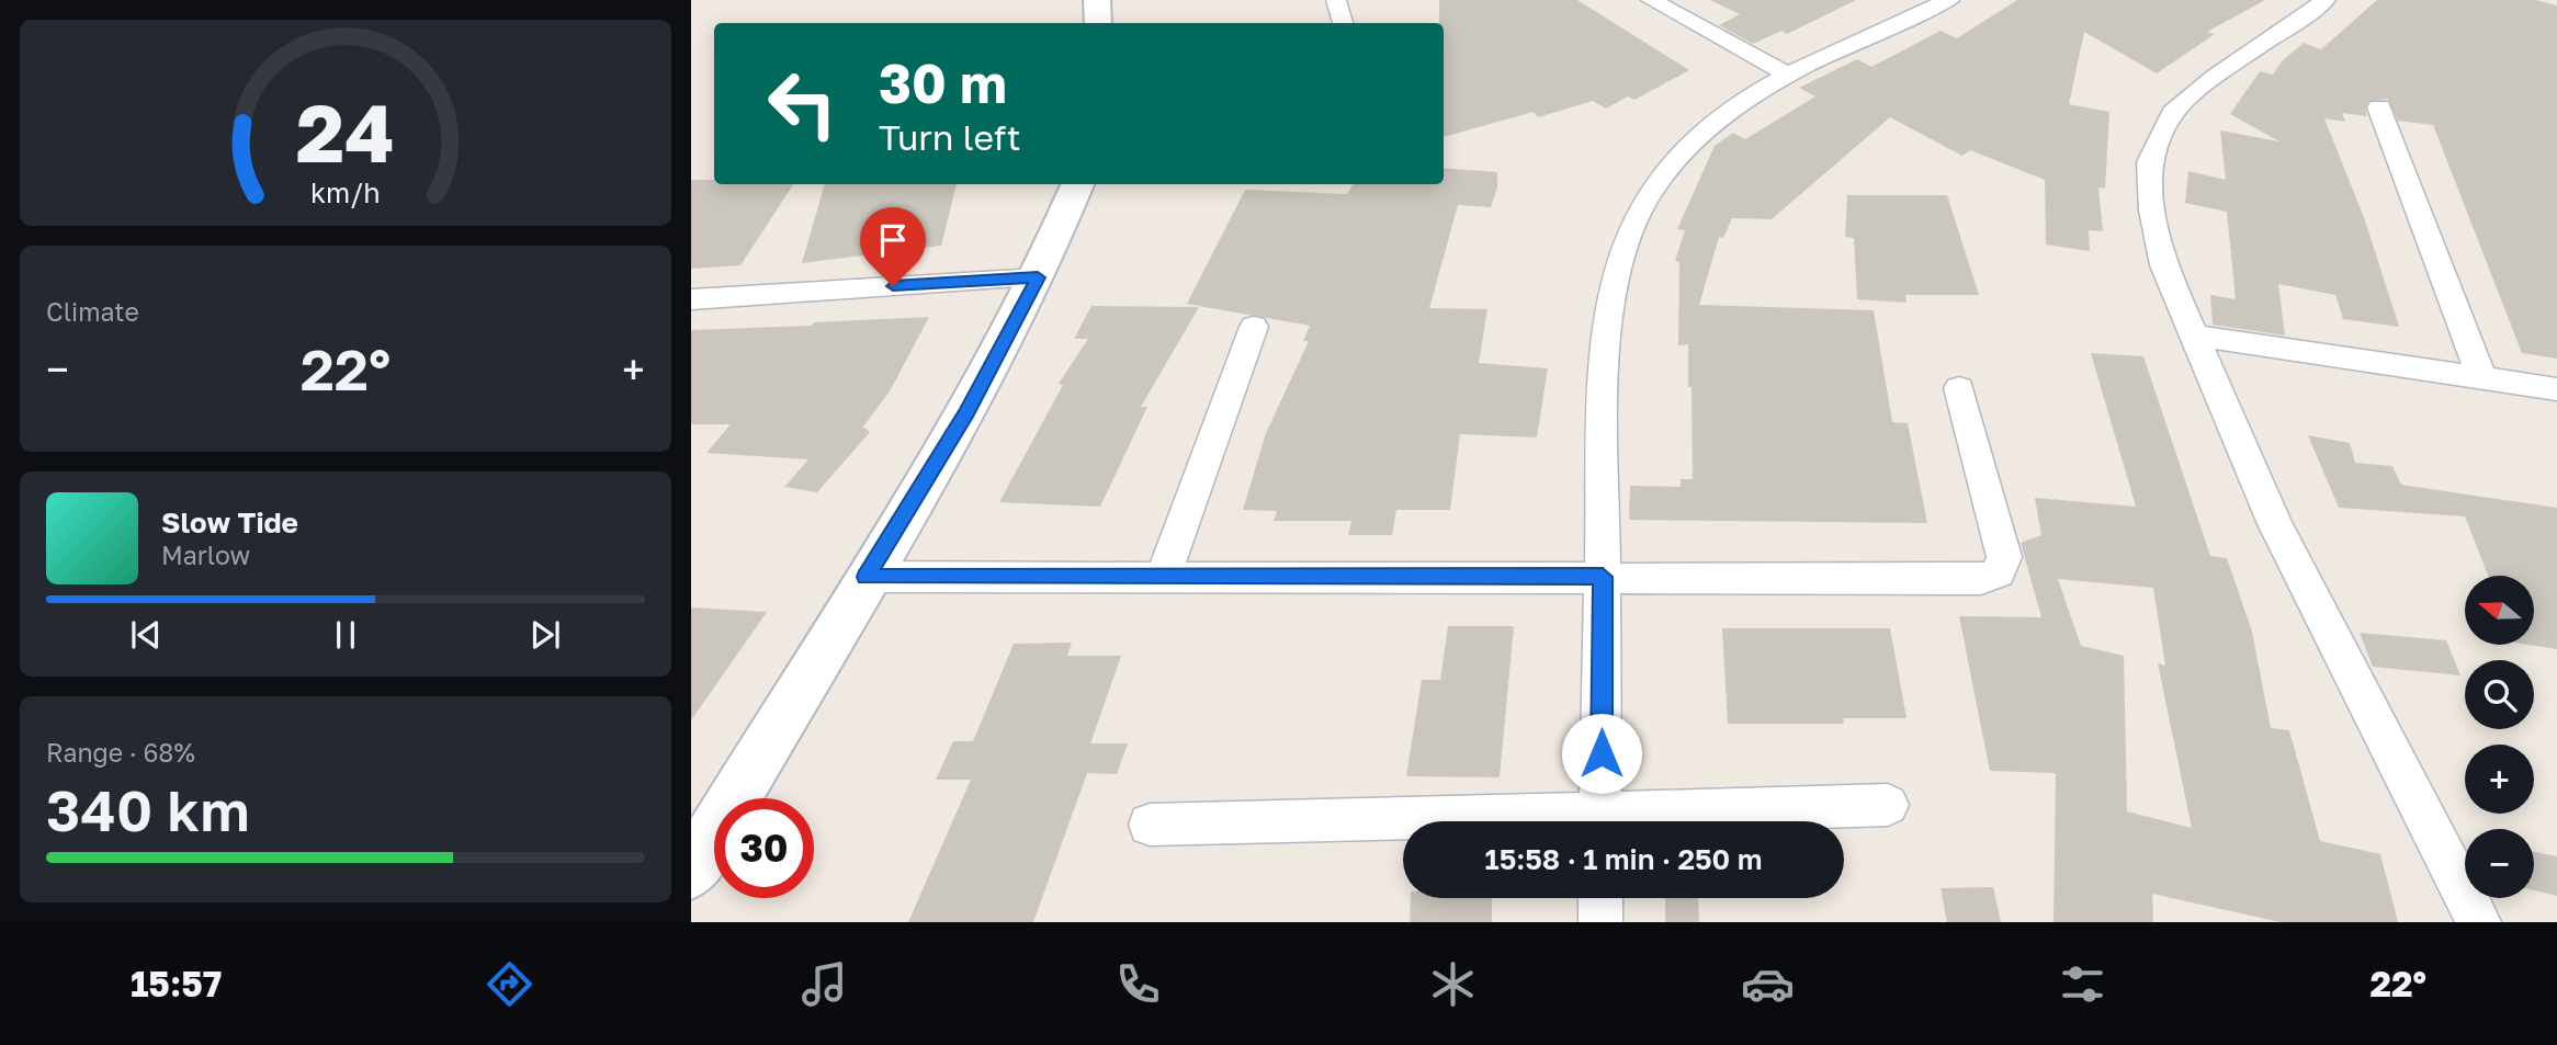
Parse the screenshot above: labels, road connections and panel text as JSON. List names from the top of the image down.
{
  "north": "left",
  "page": {
    "turn": ["30 m", "Turn left"],
    "tile": [
      "Climate",
      ["Range · 68%", "340 km"]
    ],
    "heat": ["−", "22°", "+"],
    "song": ["Slow Tide", "Marlow"],
    "map_buttons": ["+", "−"],
    "limit": "30",
    "trip": "15:58 · 1 min · 250 m",
    "tabs": ["15:57", "22°"],
    "gauge": ["24", "km/h"]
  }
}
